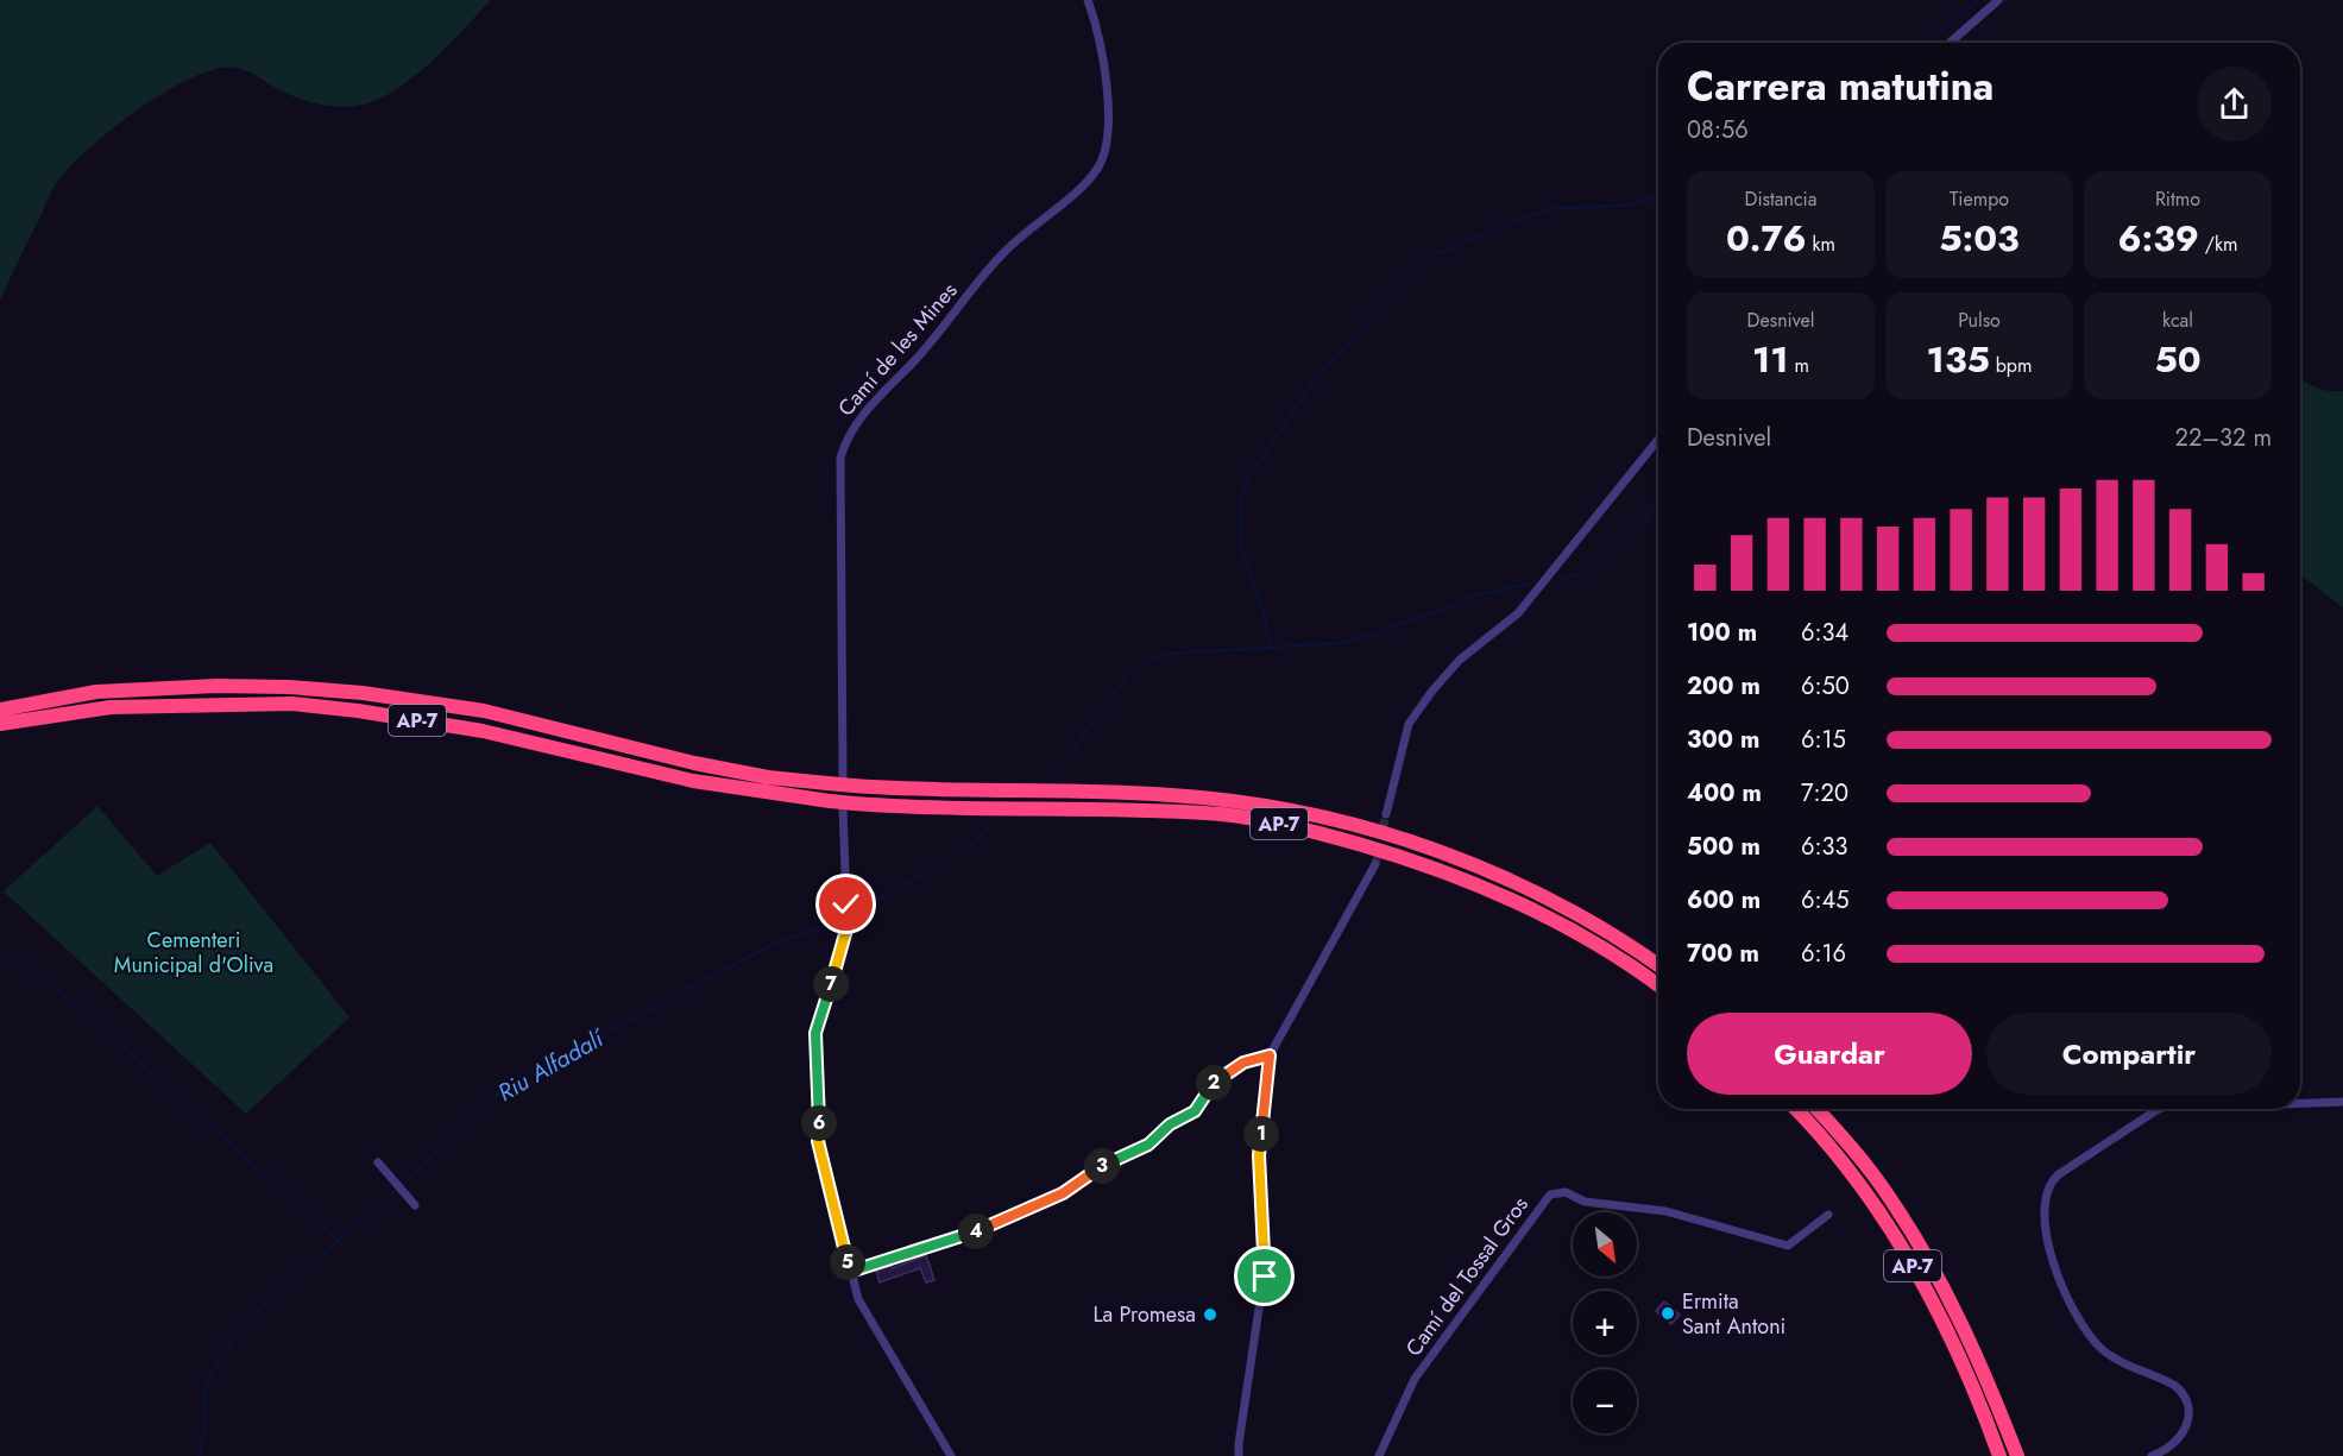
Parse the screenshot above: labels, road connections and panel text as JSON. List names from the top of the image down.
{
  "streets": {
    "highway": ["AP-7"],
    "street": ["Camí de les Mines", "Camí del Tossal Gros"]
  },
  "crossings": [
    ["Camí de les Mines", "AP-7"]
  ],
  "water": ["Riu Alfadalí"],
  "parks": ["Cementeri Municipal d'Oliva"],
  "places": ["Ermita Sant Antoni", "La Promesa"],
  "north": "bottom right",
  "page": {
    "heading": ["Carrera matutina", "08:56"],
    "stats": [
      ["Distancia", "0.76 km"],
      ["Tiempo", "5:03"],
      ["Ritmo", "6:39 /km"],
      ["Desnivel", "11 m"],
      ["Pulso", "135 bpm"],
      ["kcal", "50"]
    ],
    "chart": ["Desnivel", "22–32 m"],
    "list": [
      {
        "name": "100 m",
        "note": "6:34"
      },
      {
        "name": "200 m",
        "note": "6:50"
      },
      {
        "name": "300 m",
        "note": "6:15"
      },
      {
        "name": "400 m",
        "note": "7:20"
      },
      {
        "name": "500 m",
        "note": "6:33"
      },
      {
        "name": "600 m",
        "note": "6:45"
      },
      {
        "name": "700 m",
        "note": "6:16"
      }
    ],
    "pins": [
      "7",
      "2",
      "6",
      "1",
      "3",
      "4",
      "5"
    ],
    "buttons": ["Guardar", "Compartir"],
    "map_buttons": ["+", "−"]
  }
}
